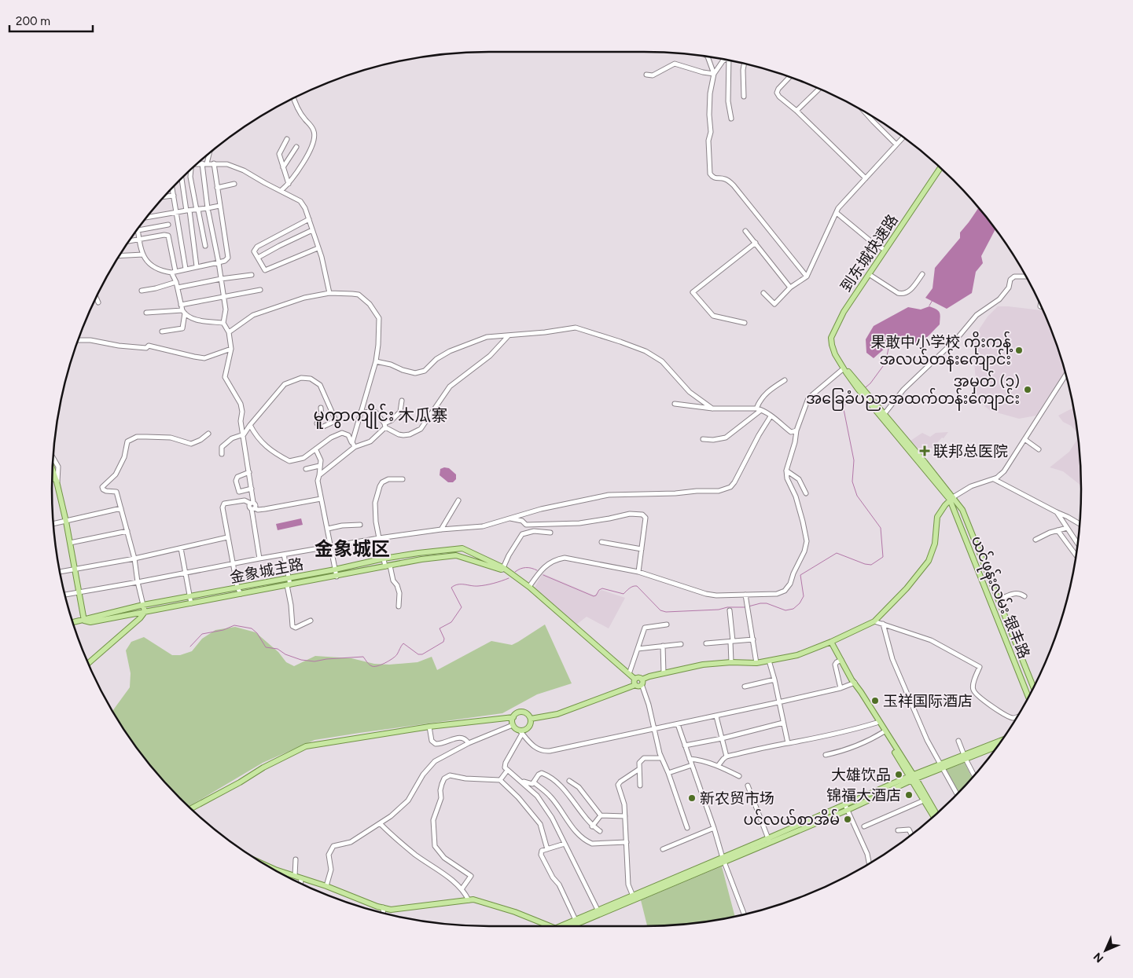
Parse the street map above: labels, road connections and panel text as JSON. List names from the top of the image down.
{
  "streets": {
    "main road": ["到东城快速路", "金象城主路", "ယင်ဖုန်းလမ်း 银丰路"]
  },
  "districts": ["မူကွာကျိုင်း 木瓜寨", "金象城区"],
  "places": {
    "other": [
      "果敢中小学校 ကိုးကန့် အလယ်တန်းကျောင်း",
      "အမှတ် (၁) အခြေခံပညာအထက်တန်းကျောင်း",
      "玉祥国际酒店",
      "大雄饮品",
      "锦福大酒店",
      "新农贸市场",
      "ပင်လယ်စာအိမ်"
    ],
    "health": ["联邦总医院"]
  },
  "scale_bar": "200 m",
  "north": "bottom left"
}
